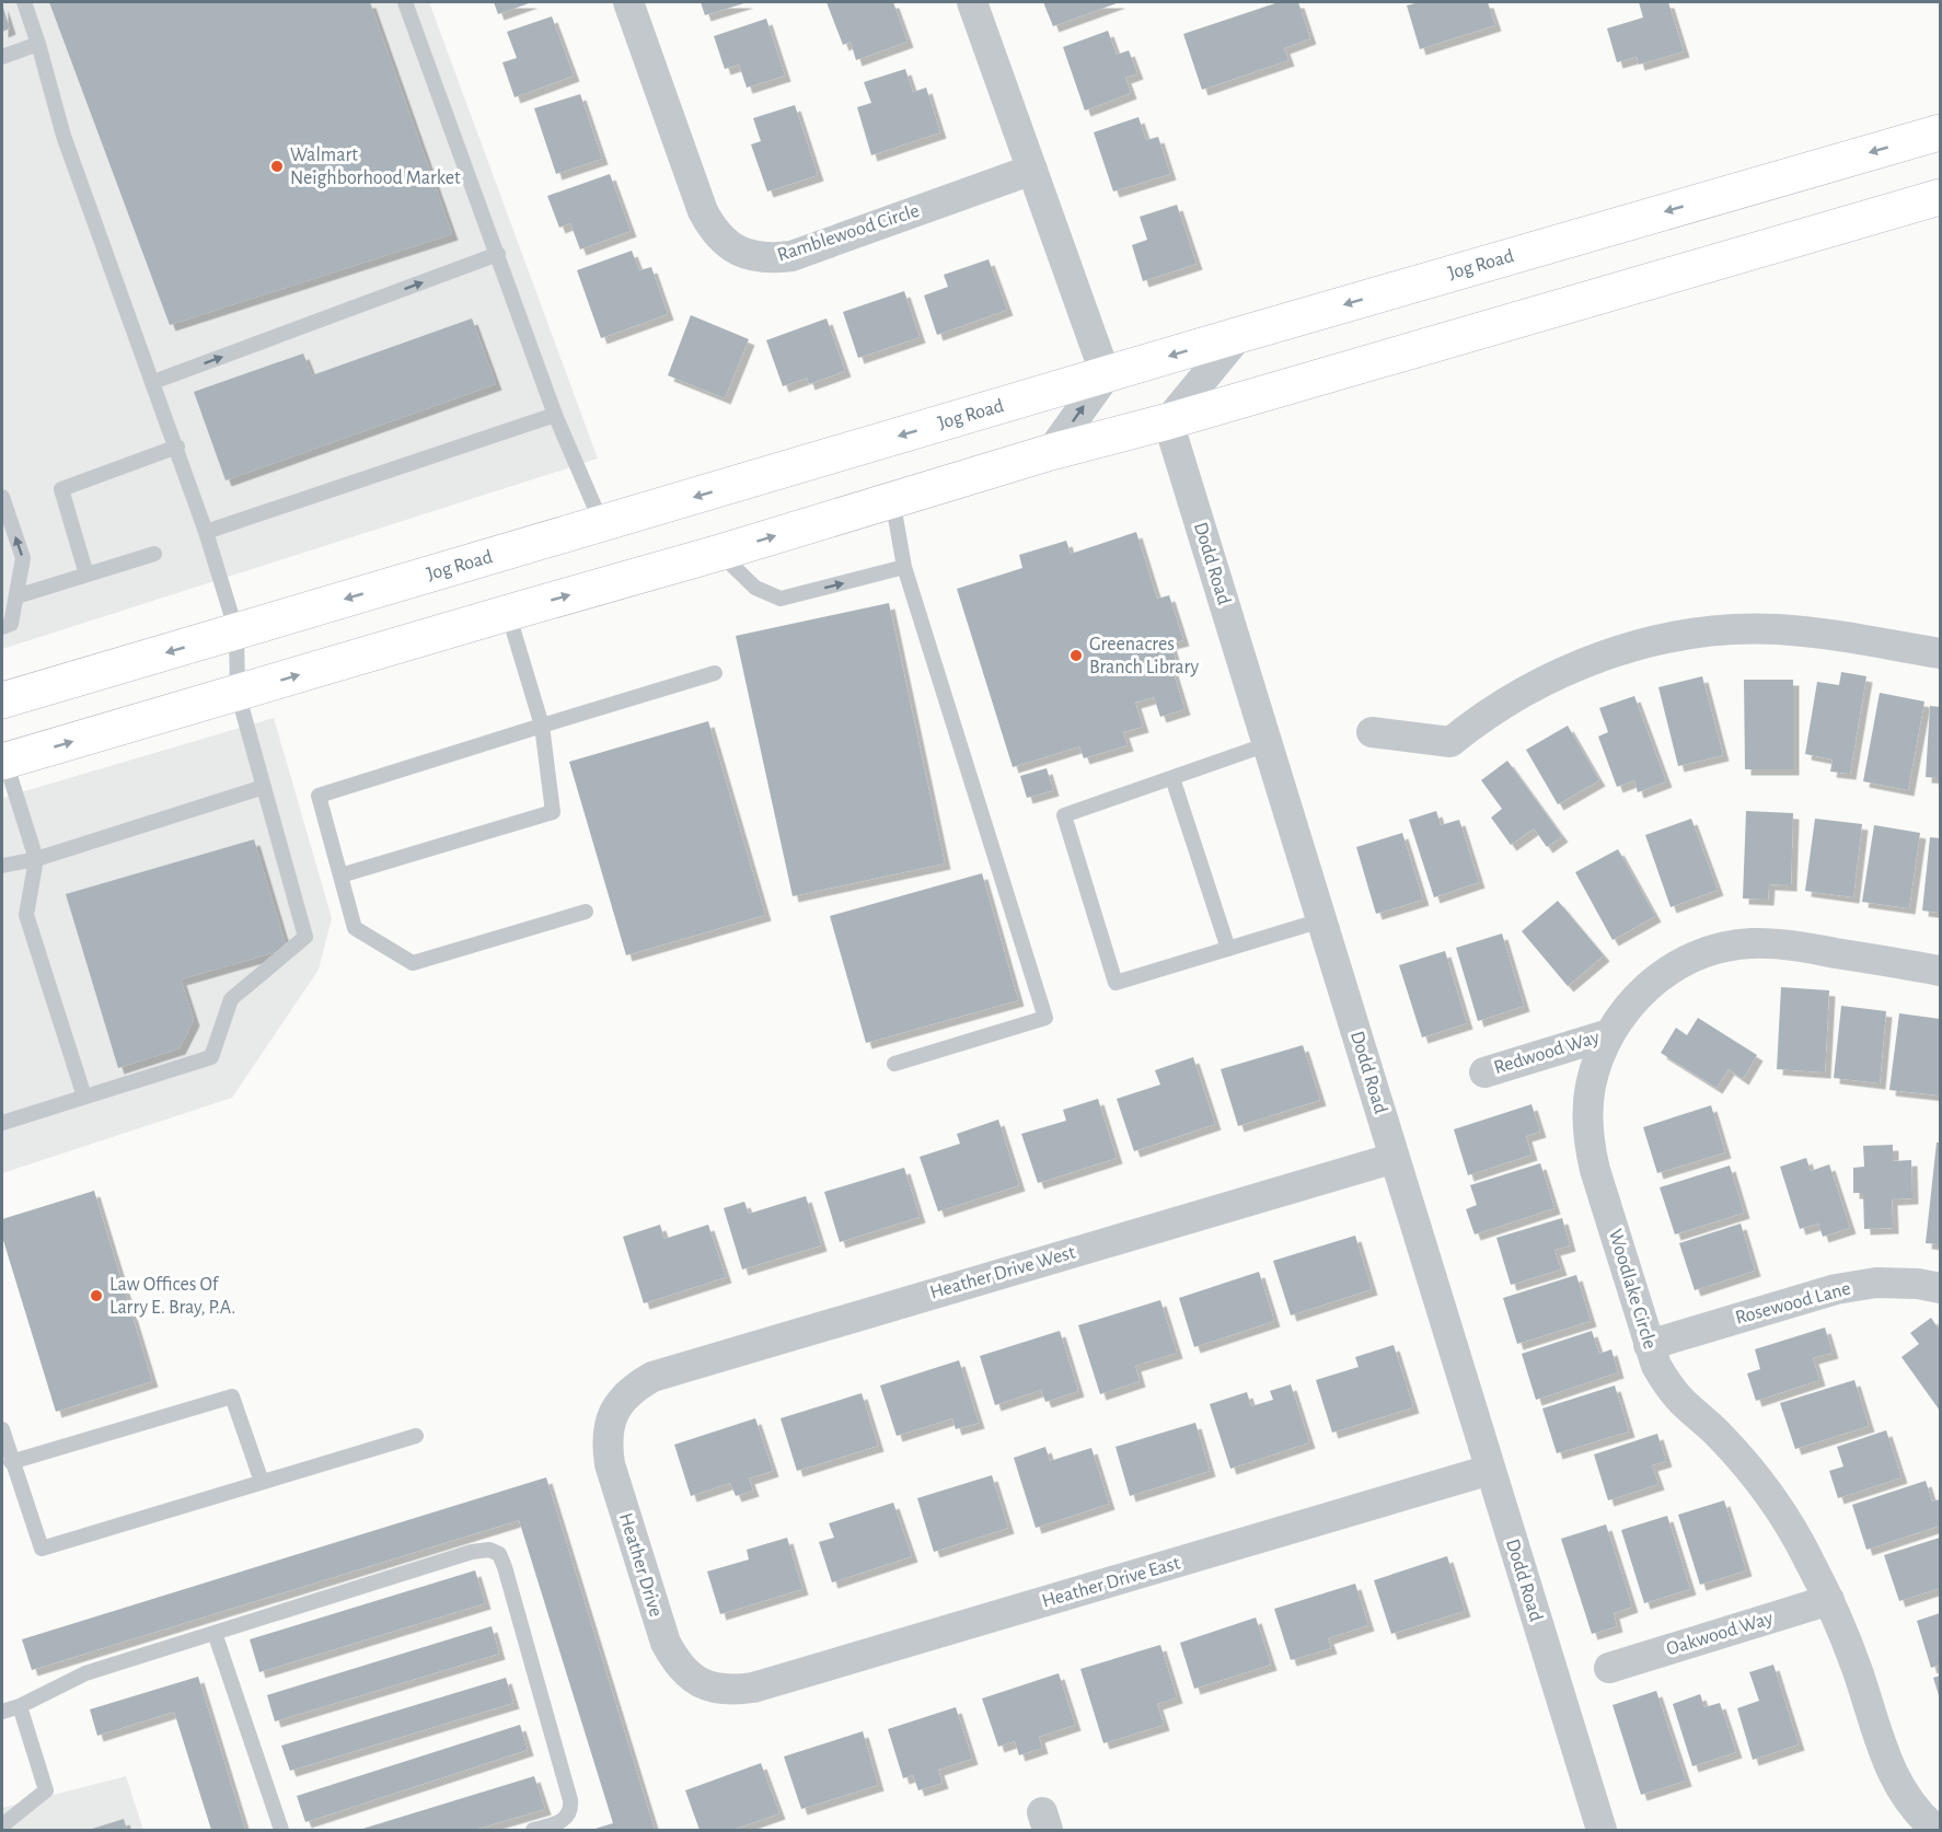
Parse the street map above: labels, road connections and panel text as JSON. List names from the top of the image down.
{
  "streets": {
    "main road": ["Jog Road"],
    "street": [
      "Ramblewood Circle",
      "Dodd Road",
      "Redwood Way",
      "Heather Drive West",
      "Woodlake Circle",
      "Rosewood Lane",
      "Heather Drive",
      "Heather Drive East",
      "Oakwood Way"
    ]
  },
  "crossings": [
    ["Dodd Road", "Heather Drive West"],
    ["Dodd Road", "Heather Drive East"],
    ["Redwood Way", "Woodlake Circle"],
    ["Heather Drive West", "Heather Drive"],
    ["Woodlake Circle", "Rosewood Lane"],
    ["Woodlake Circle", "Oakwood Way"],
    ["Heather Drive", "Heather Drive East"]
  ],
  "places": ["Walmart Neighborhood Market", "Greenacres Branch Library", "Law Offices Of Larry E. Bray, P.A."]
}
